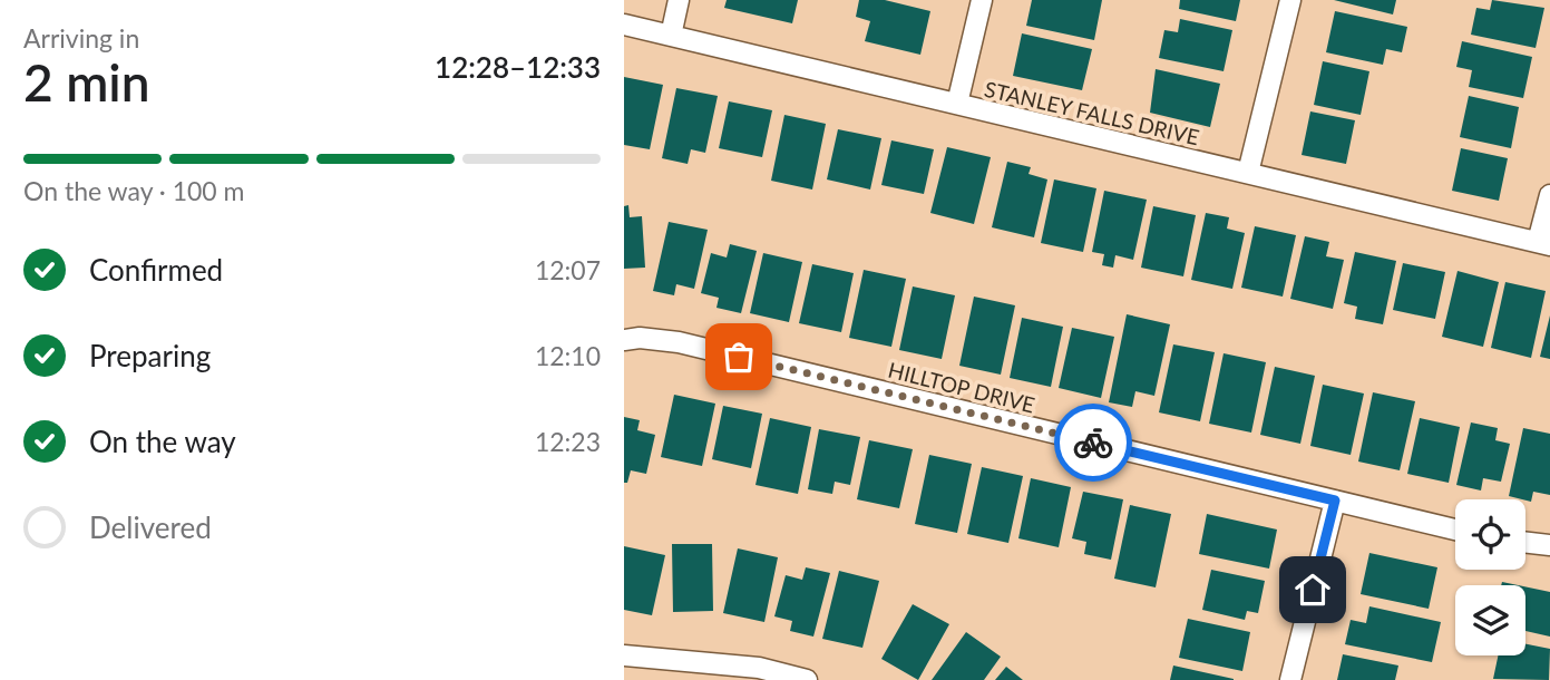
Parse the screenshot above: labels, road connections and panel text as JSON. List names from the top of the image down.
{
  "streets": {
    "street": ["STANLEY FALLS DRIVE", "HILLTOP DRIVE"]
  },
  "page": {
    "heading": ["2 min", "Arriving in", "12:28–12:33"],
    "bar": "On the way · 100 m",
    "list": [
      ["Confirmed", "12:07"],
      ["Preparing", "12:10"],
      ["On the way", "12:23"],
      "Delivered"
    ]
  }
}
